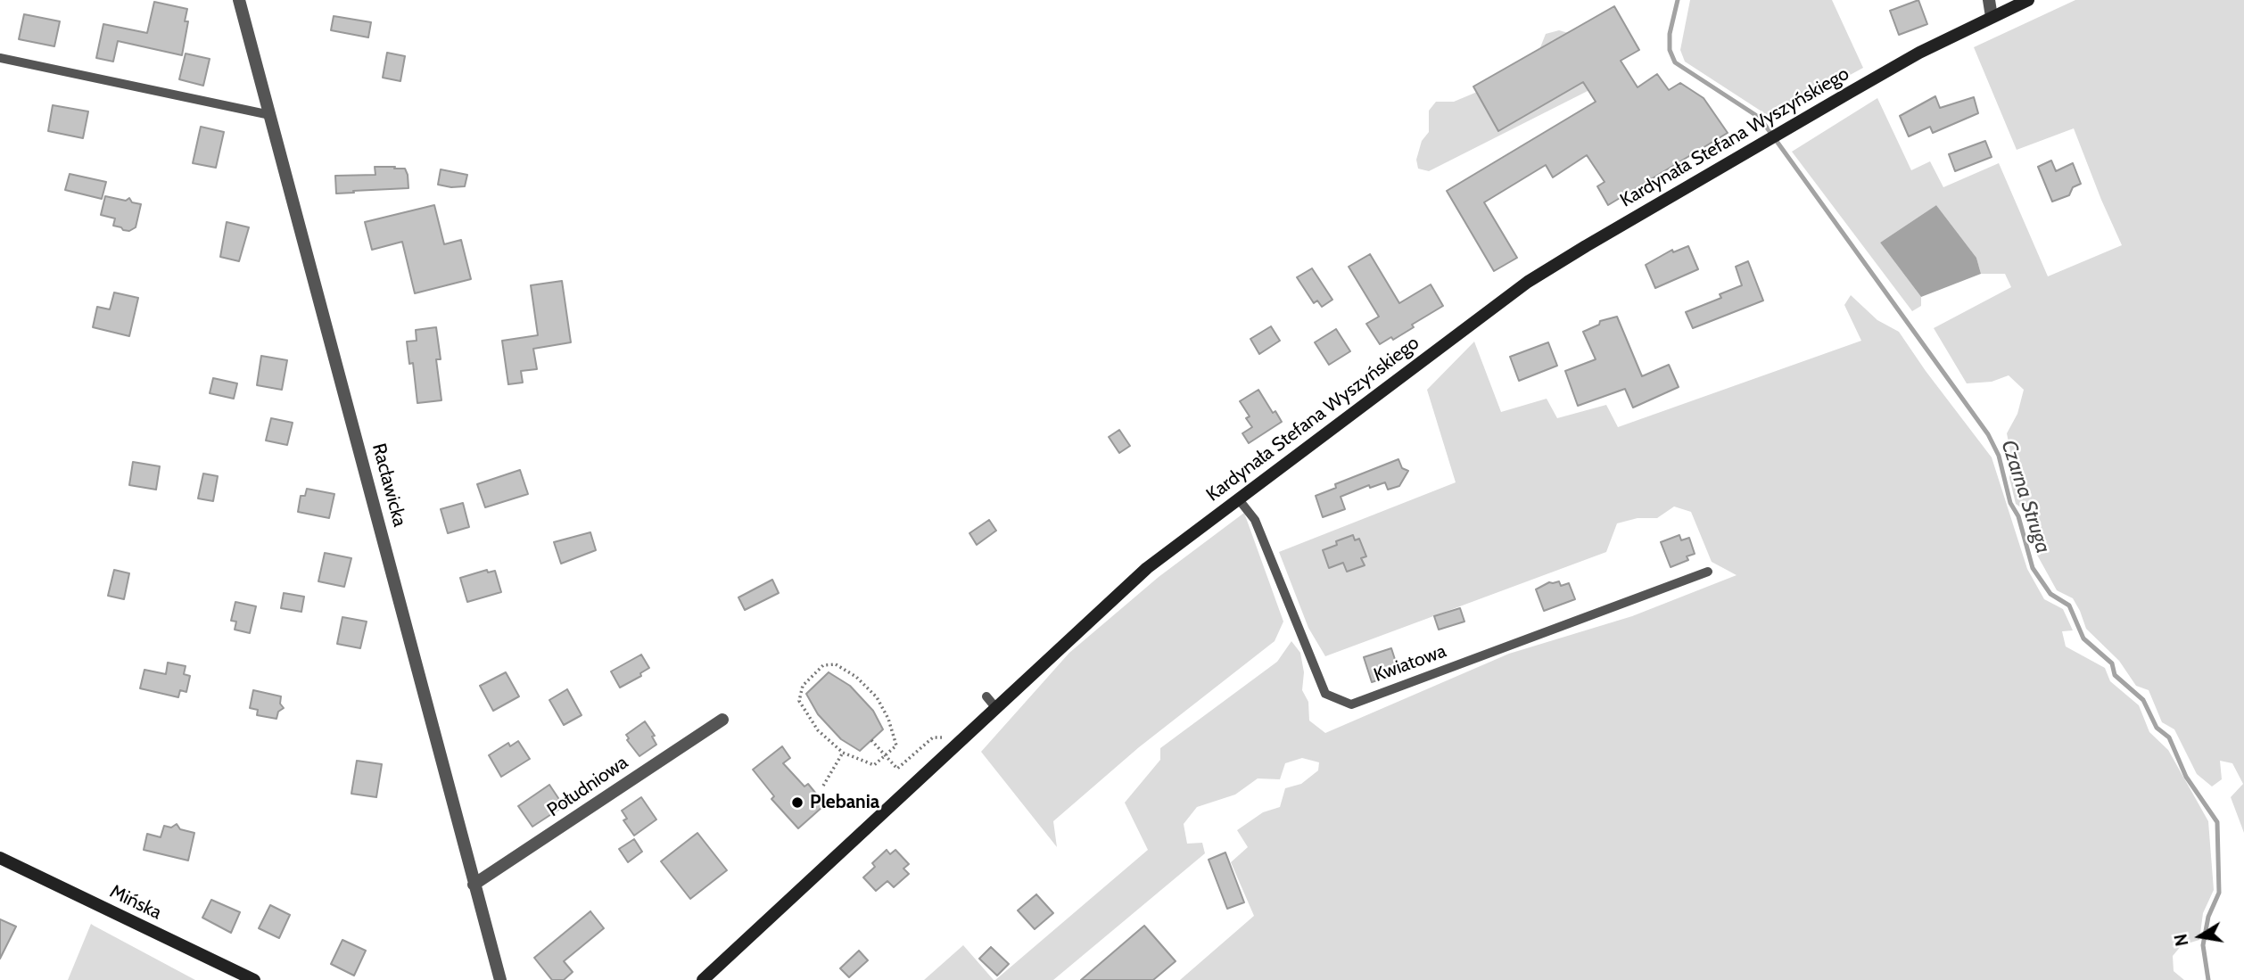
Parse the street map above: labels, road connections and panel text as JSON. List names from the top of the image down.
{
  "streets": {
    "street": [
      "Kardynała Stefana Wyszyńskiego",
      "Racławicka",
      "Południowa",
      "Mińska"
    ],
    "lane": ["Kwiatowa"]
  },
  "crossings": [
    ["Kardynała Stefana Wyszyńskiego", "Kwiatowa"],
    ["Racławicka", "Południowa"]
  ],
  "water": ["Czarna Struga"],
  "places": ["Plebania"],
  "north": "left"
}
